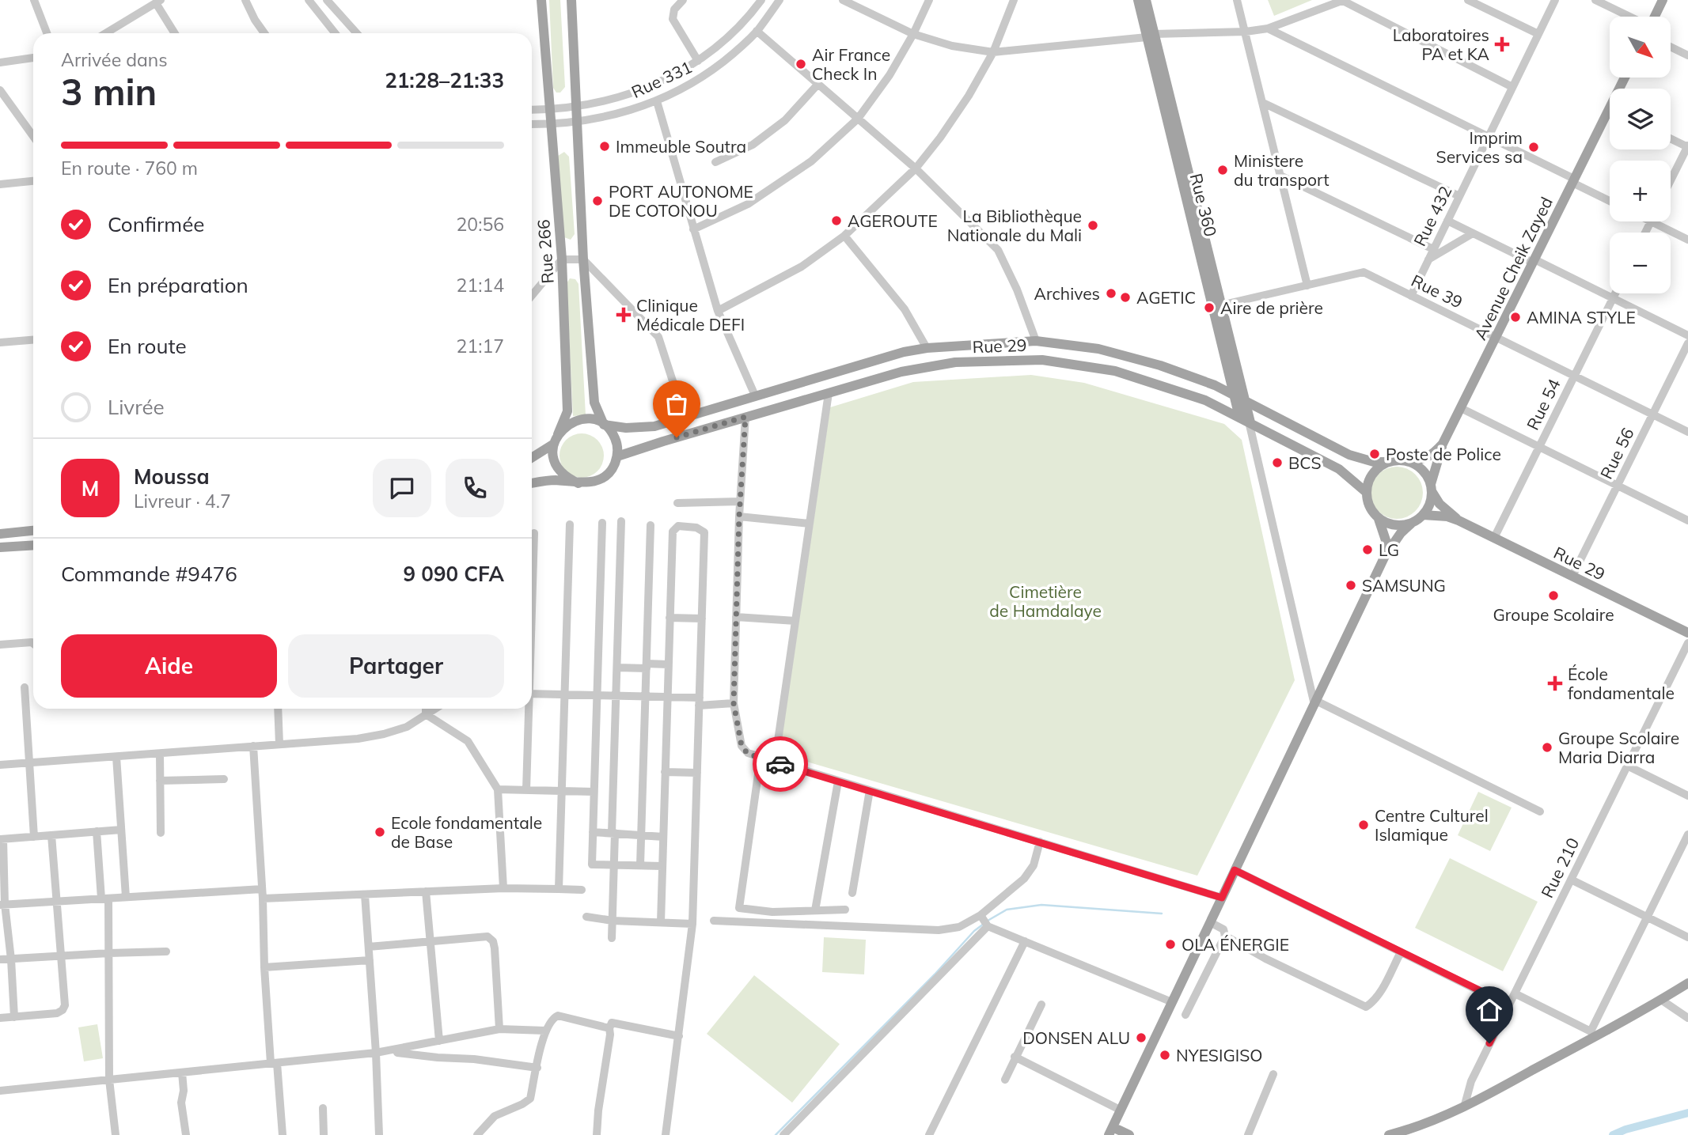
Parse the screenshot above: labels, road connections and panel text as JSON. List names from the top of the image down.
{
  "streets": {
    "main road": [
      "Rue 360",
      "Rue 266",
      "Avenue Cheik Zayed",
      "Rue 29"
    ],
    "street": [
      "Rue 331",
      "Rue 432",
      "Rue 39",
      "Rue 54",
      "Rue 56",
      "Rue 210"
    ]
  },
  "crossings": [
    ["Rue 331", "Rue 266"],
    ["Rue 360", "Rue 29"],
    ["Rue 432", "Rue 39"],
    ["Rue 266", "Rue 29"],
    ["Avenue Cheik Zayed", "Rue 39"],
    ["Avenue Cheik Zayed", "Rue 29"],
    ["Rue 39", "Rue 54"],
    ["Rue 39", "Rue 56"],
    ["Rue 29", "Rue 54"],
    ["Rue 29", "Rue 56"]
  ],
  "parks": ["Cimetière de Hamdalaye"],
  "places": {
    "health": ["Laboratoires PA et KA", "Clinique Médicale DEFI", "École fondamentale"],
    "other": [
      "Air France Check In",
      "Immeuble Soutra",
      "Imprim Services sa",
      "Ministere du transport",
      "PORT AUTONOME DE COTONOU",
      "AGEROUTE",
      "La Bibliothèque Nationale du Mali",
      "Archives",
      "AGETIC",
      "Aire de prière",
      "AMINA STYLE",
      "Poste de Police",
      "BCS",
      "LG",
      "SAMSUNG",
      "Groupe Scolaire",
      "Groupe Scolaire Maria Diarra",
      "Centre Culturel Islamique",
      "Ecole fondamentale de Base",
      "OLA ÉNERGIE",
      "DONSEN ALU",
      "NYESIGISO"
    ]
  },
  "north": "bottom right",
  "page": {
    "map_buttons": ["+", "−"],
    "heading": ["3 min", "Arrivée dans", "21:28–21:33"],
    "panel": [
      "Moussa",
      "Livreur · 4.7",
      "Commande #9476",
      "9 090 CFA"
    ],
    "bar": "En route · 760 m",
    "list": [
      ["Confirmée", "20:56"],
      ["En préparation", "21:14"],
      ["En route", "21:17"],
      "Livrée"
    ],
    "round": "M",
    "buttons": ["Aide", "Partager"]
  }
}
